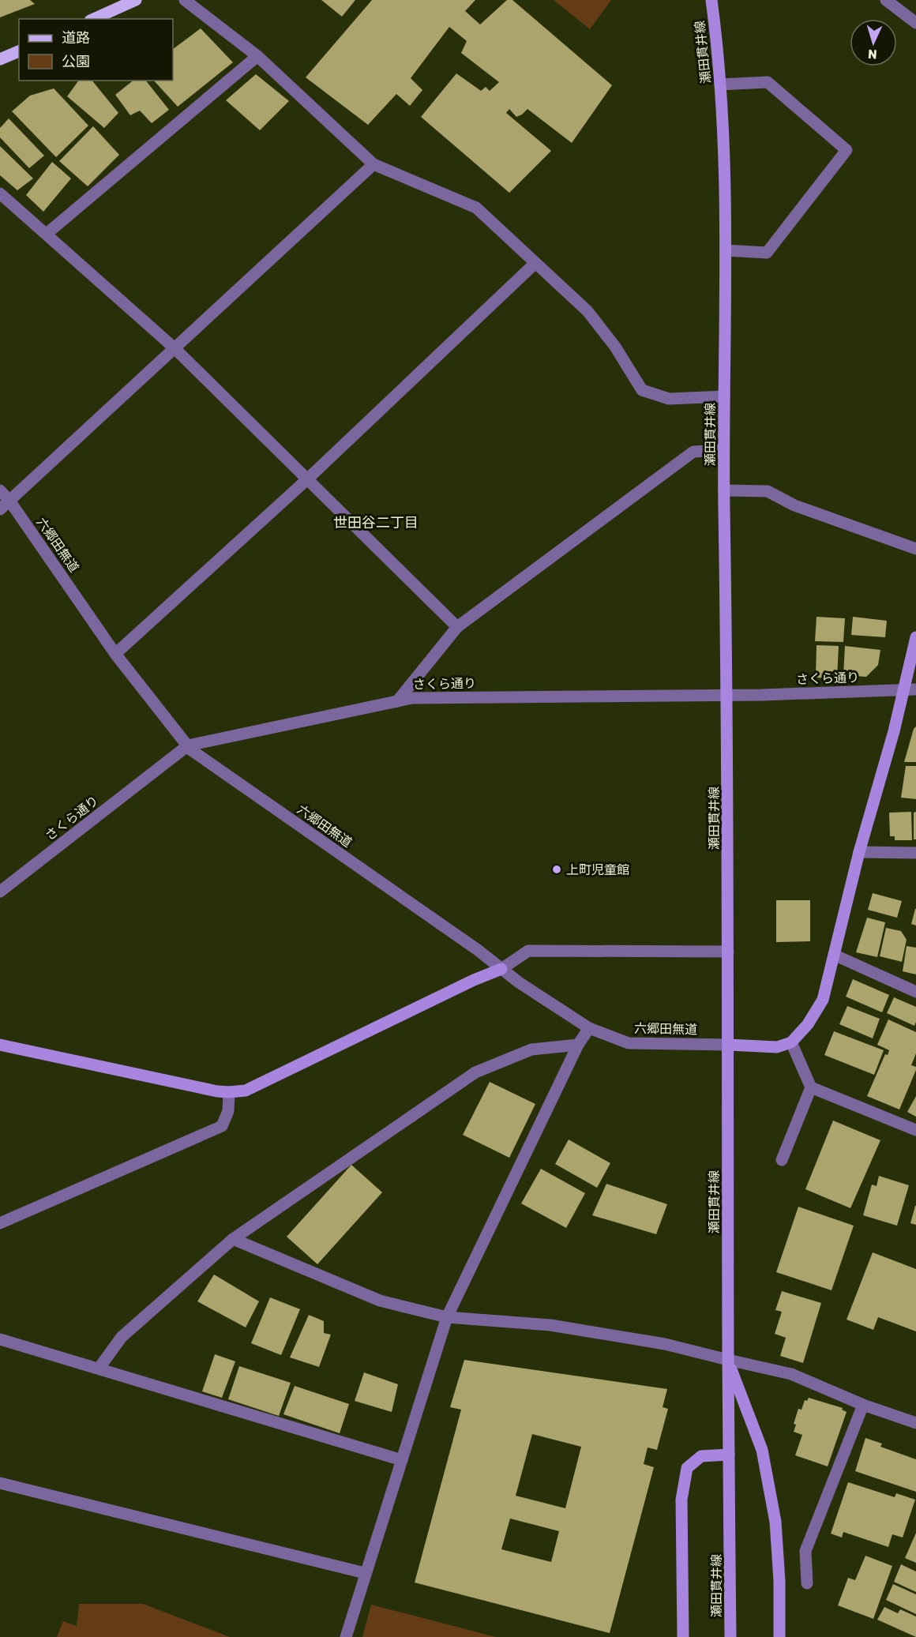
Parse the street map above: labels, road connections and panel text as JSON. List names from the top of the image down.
{
  "streets": {
    "main road": ["瀬田貫井線"],
    "street": ["六郷田無道", "さくら通り"]
  },
  "crossings": [
    ["瀬田貫井線", "六郷田無道"],
    ["瀬田貫井線", "さくら通り"],
    ["六郷田無道", "さくら通り"]
  ],
  "districts": ["世田谷二丁目"],
  "places": ["上町児童館"],
  "legend": ["道路", "公園"],
  "north": "bottom"
}
